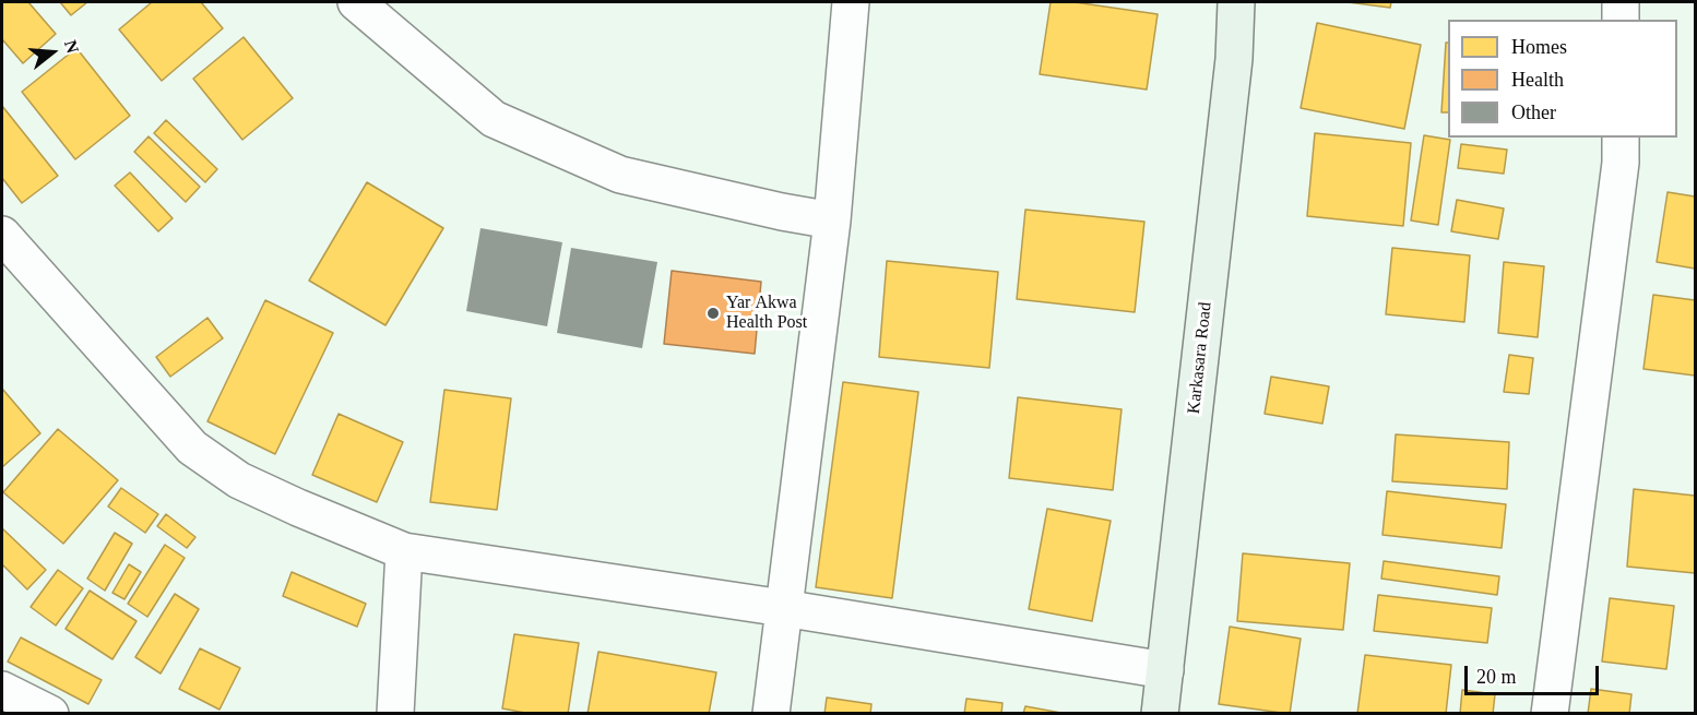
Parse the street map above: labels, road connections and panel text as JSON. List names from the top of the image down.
{
  "streets": {
    "main road": ["Karkasara Road"]
  },
  "places": ["Yar Akwa Health Post"],
  "legend": ["Homes", "Health", "Other"],
  "scale_bar": "20 m",
  "north": "right"
}
